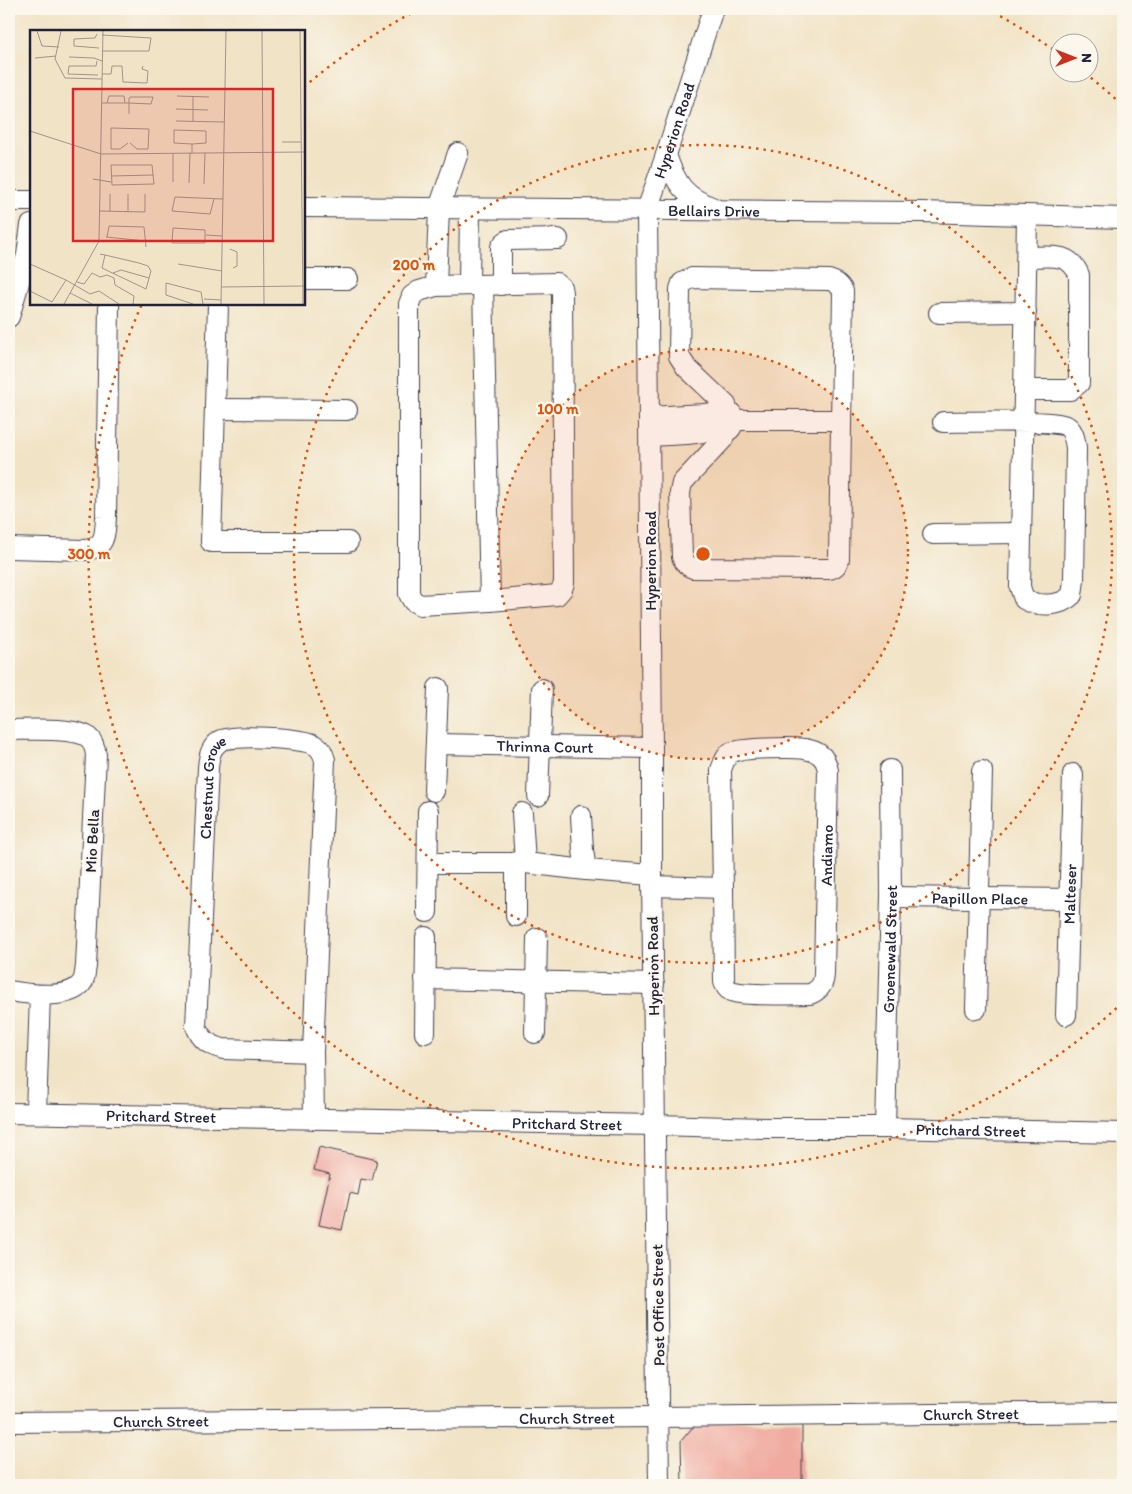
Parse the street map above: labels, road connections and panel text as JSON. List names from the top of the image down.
{
  "streets": {
    "street": [
      "Hyperion Road",
      "Bellairs Drive",
      "Thrinna Court",
      "Chestnut Grove",
      "Mio Bella",
      "Andiamo",
      "Malteser",
      "Papillon Place",
      "Groenewald Street",
      "Pritchard Street",
      "Post Office Street",
      "Church Street"
    ]
  },
  "crossings": [
    ["Hyperion Road", "Bellairs Drive"],
    ["Hyperion Road", "Thrinna Court"],
    ["Hyperion Road", "Pritchard Street"],
    ["Hyperion Road", "Post Office Street"],
    ["Chestnut Grove", "Pritchard Street"],
    ["Malteser", "Papillon Place"],
    ["Papillon Place", "Groenewald Street"],
    ["Groenewald Street", "Pritchard Street"],
    ["Pritchard Street", "Post Office Street"],
    ["Post Office Street", "Church Street"]
  ],
  "north": "right",
  "rings": ["200 m", "100 m", "300 m"]
}
